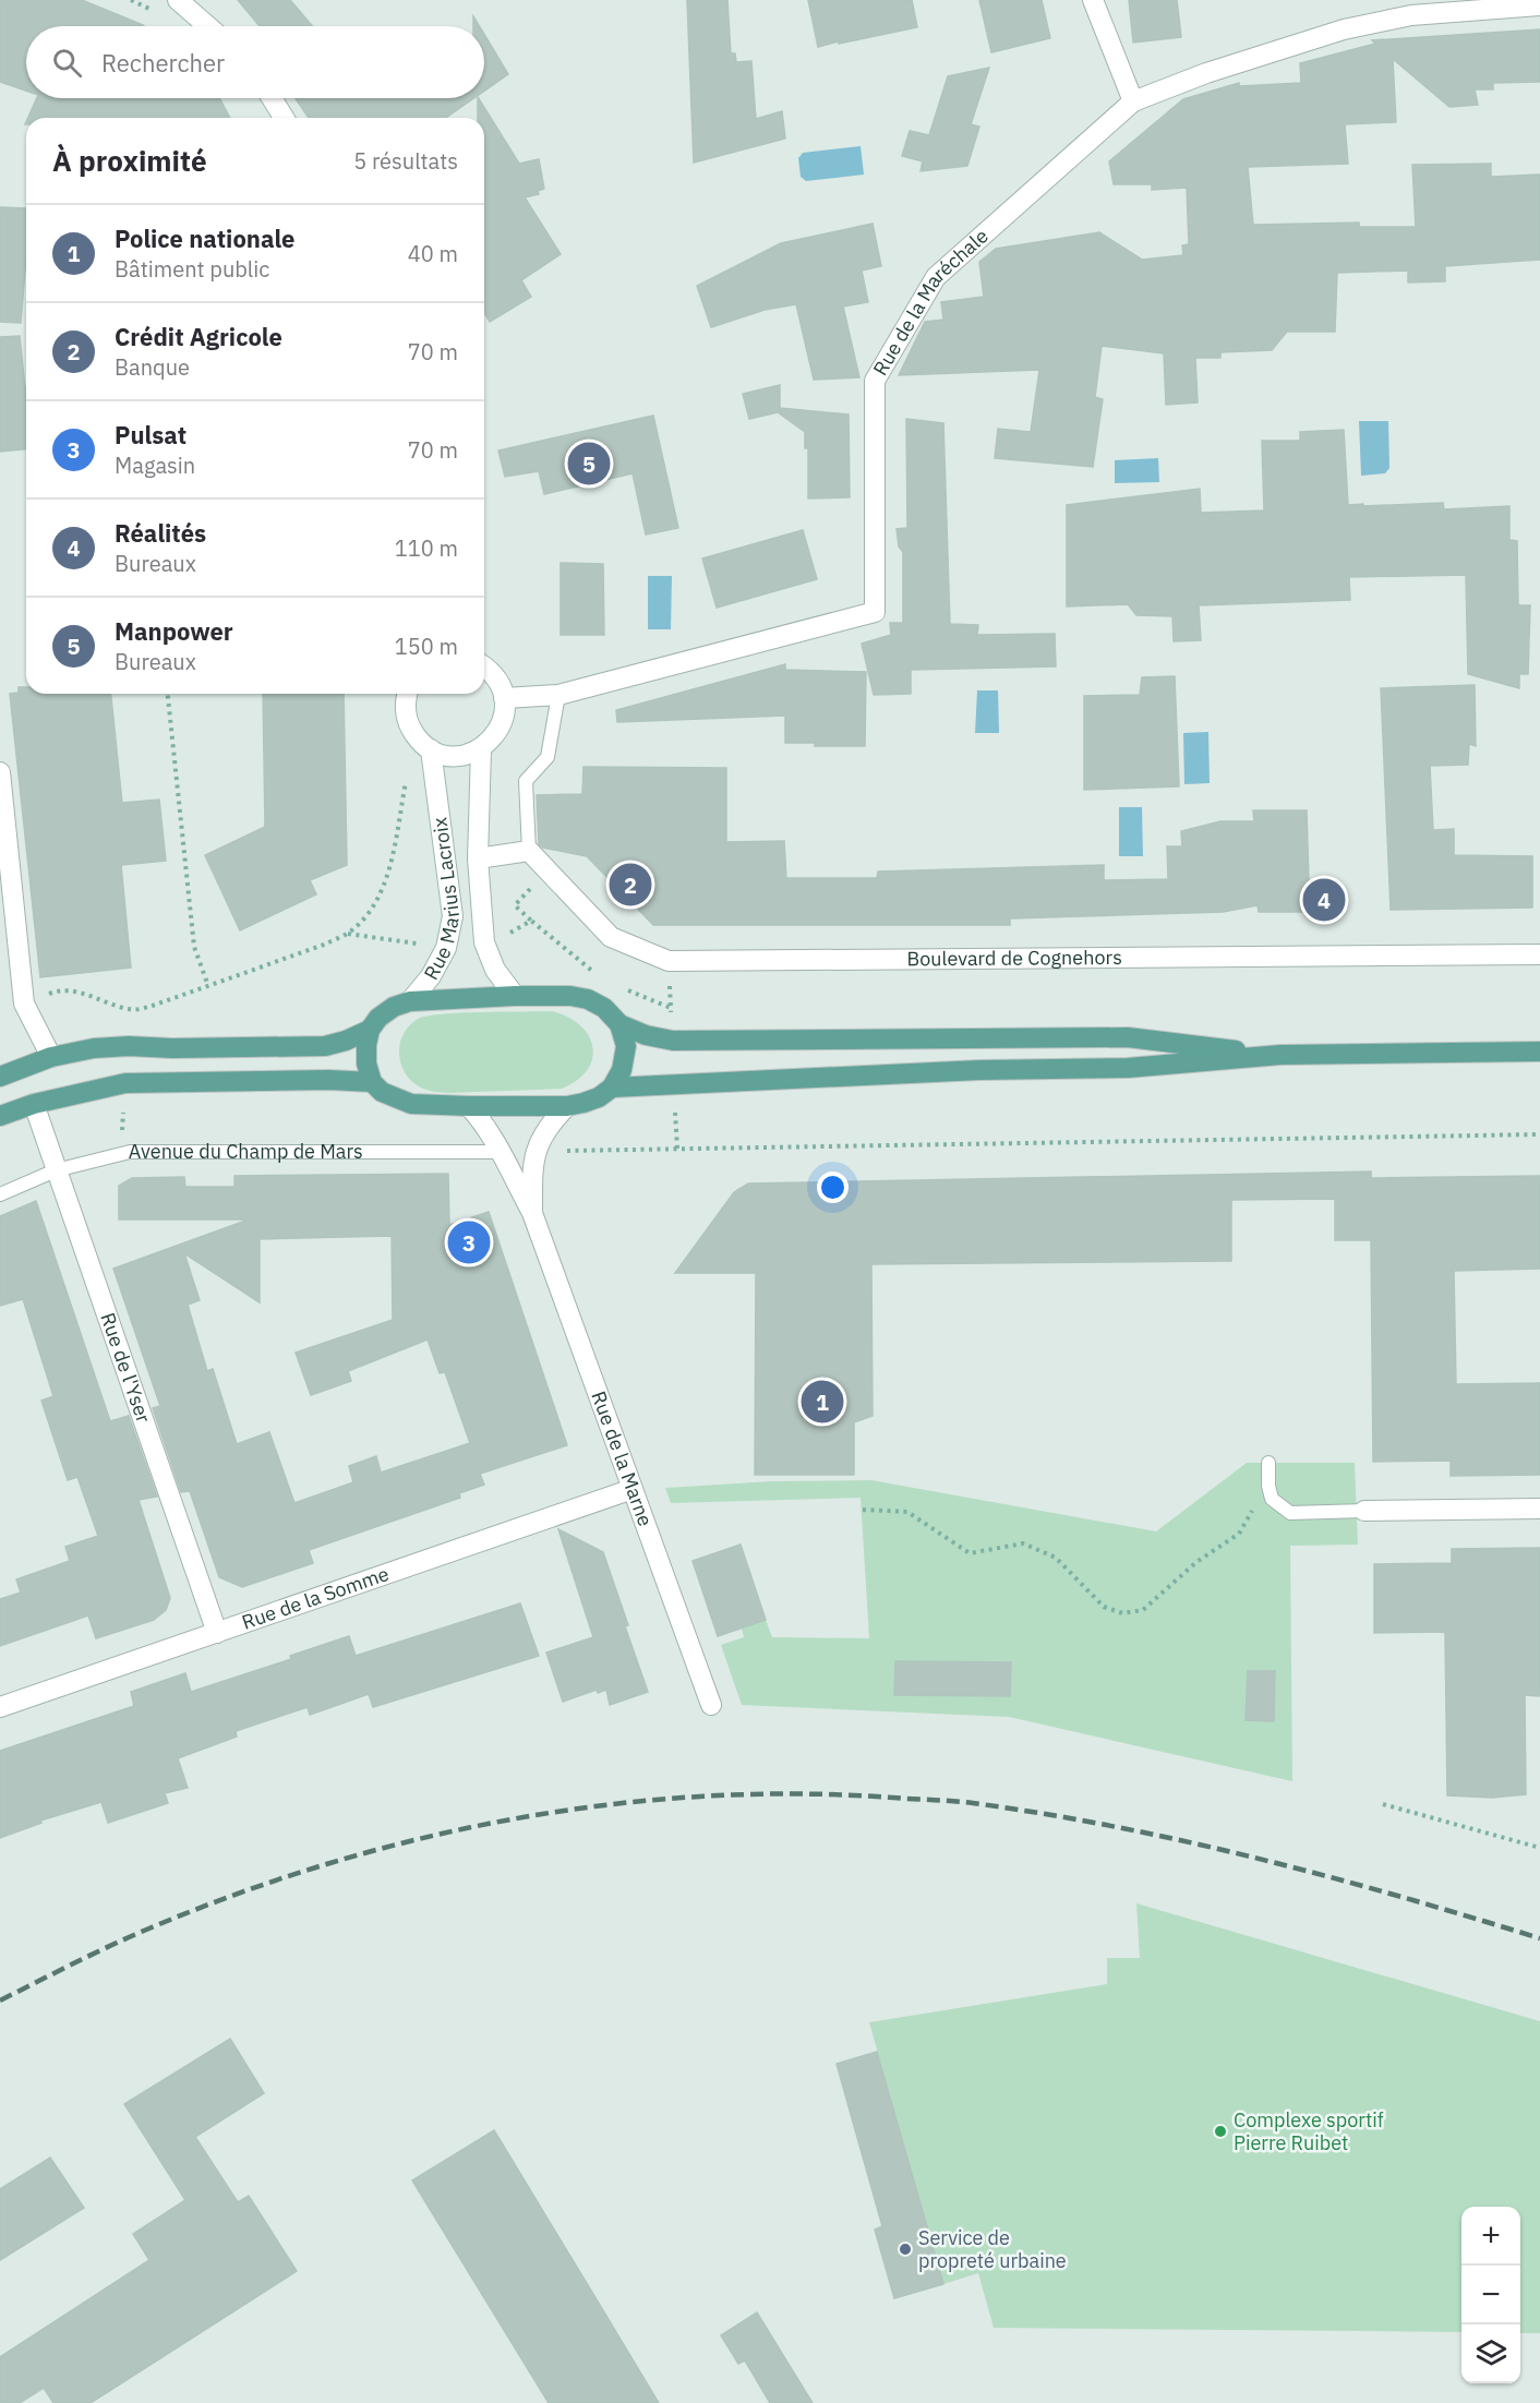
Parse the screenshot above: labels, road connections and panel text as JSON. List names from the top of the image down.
{
  "streets": {
    "street": [
      "Rue de la Maréchale",
      "Rue Marius Lacroix",
      "Boulevard de Cognehors",
      "Rue de l'Yser",
      "Rue de la Marne",
      "Rue de la Somme"
    ],
    "lane": ["Avenue du Champ de Mars"]
  },
  "crossings": [
    ["Avenue du Champ de Mars", "Rue de l'Yser"],
    ["Avenue du Champ de Mars", "Rue de la Marne"],
    ["Rue de l'Yser", "Rue de la Somme"],
    ["Rue de la Marne", "Rue de la Somme"]
  ],
  "places": ["Complexe sportif Pierre Ruibet", "Service de propreté urbaine"],
  "page": {
    "search": "Rechercher",
    "heading": ["À proximité", "5 résultats"],
    "list": [
      {
        "mark": "1",
        "name": "Police nationale",
        "note": "Bâtiment public",
        "value": "40 m"
      },
      {
        "mark": "2",
        "name": "Crédit Agricole",
        "note": "Banque",
        "value": "70 m"
      },
      {
        "mark": "3",
        "name": "Pulsat",
        "note": "Magasin",
        "value": "70 m"
      },
      {
        "mark": "4",
        "name": "Réalités",
        "note": "Bureaux",
        "value": "110 m"
      },
      {
        "mark": "5",
        "name": "Manpower",
        "note": "Bureaux",
        "value": "150 m"
      }
    ],
    "pins": [
      "5",
      "2",
      "4",
      "3",
      "1"
    ],
    "map_buttons": ["+", "−"]
  }
}
